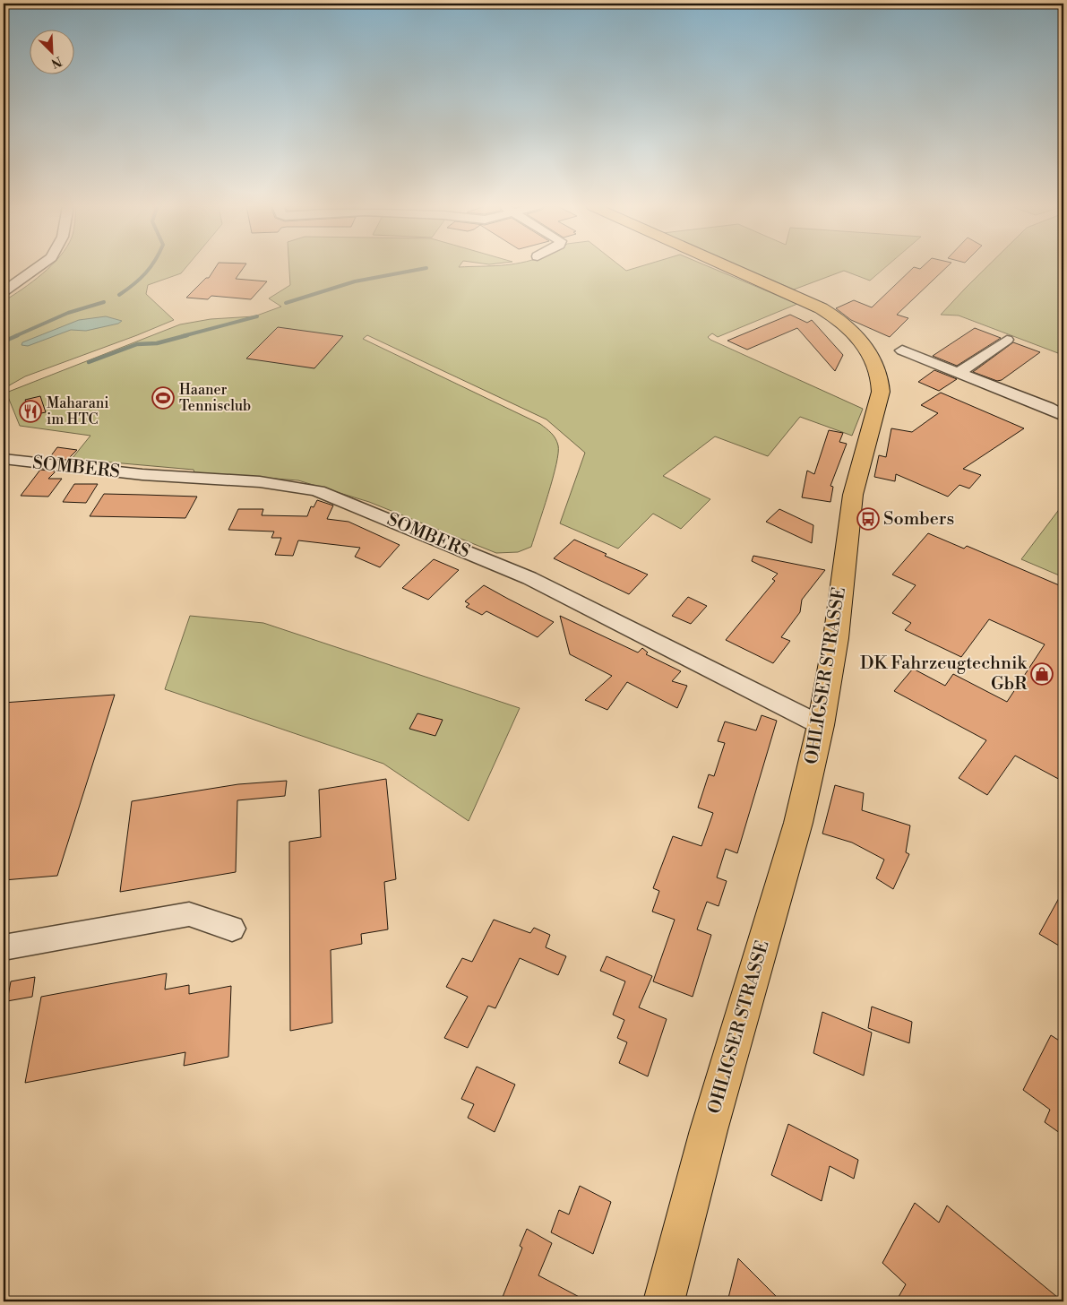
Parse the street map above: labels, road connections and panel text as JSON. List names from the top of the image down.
{
  "streets": {
    "main road": ["OHLIGSER STRASSE"],
    "street": ["SOMBERS"]
  },
  "crossings": [
    ["SOMBERS", "OHLIGSER STRASSE"]
  ],
  "places": {
    "sports": ["Haaner Tennisclub"],
    "restaurant": ["Maharani im HTC"],
    "bus stop": ["Sombers"],
    "shop": ["DK Fahrzeugtechnik GbR"]
  },
  "north": "bottom right"
}
